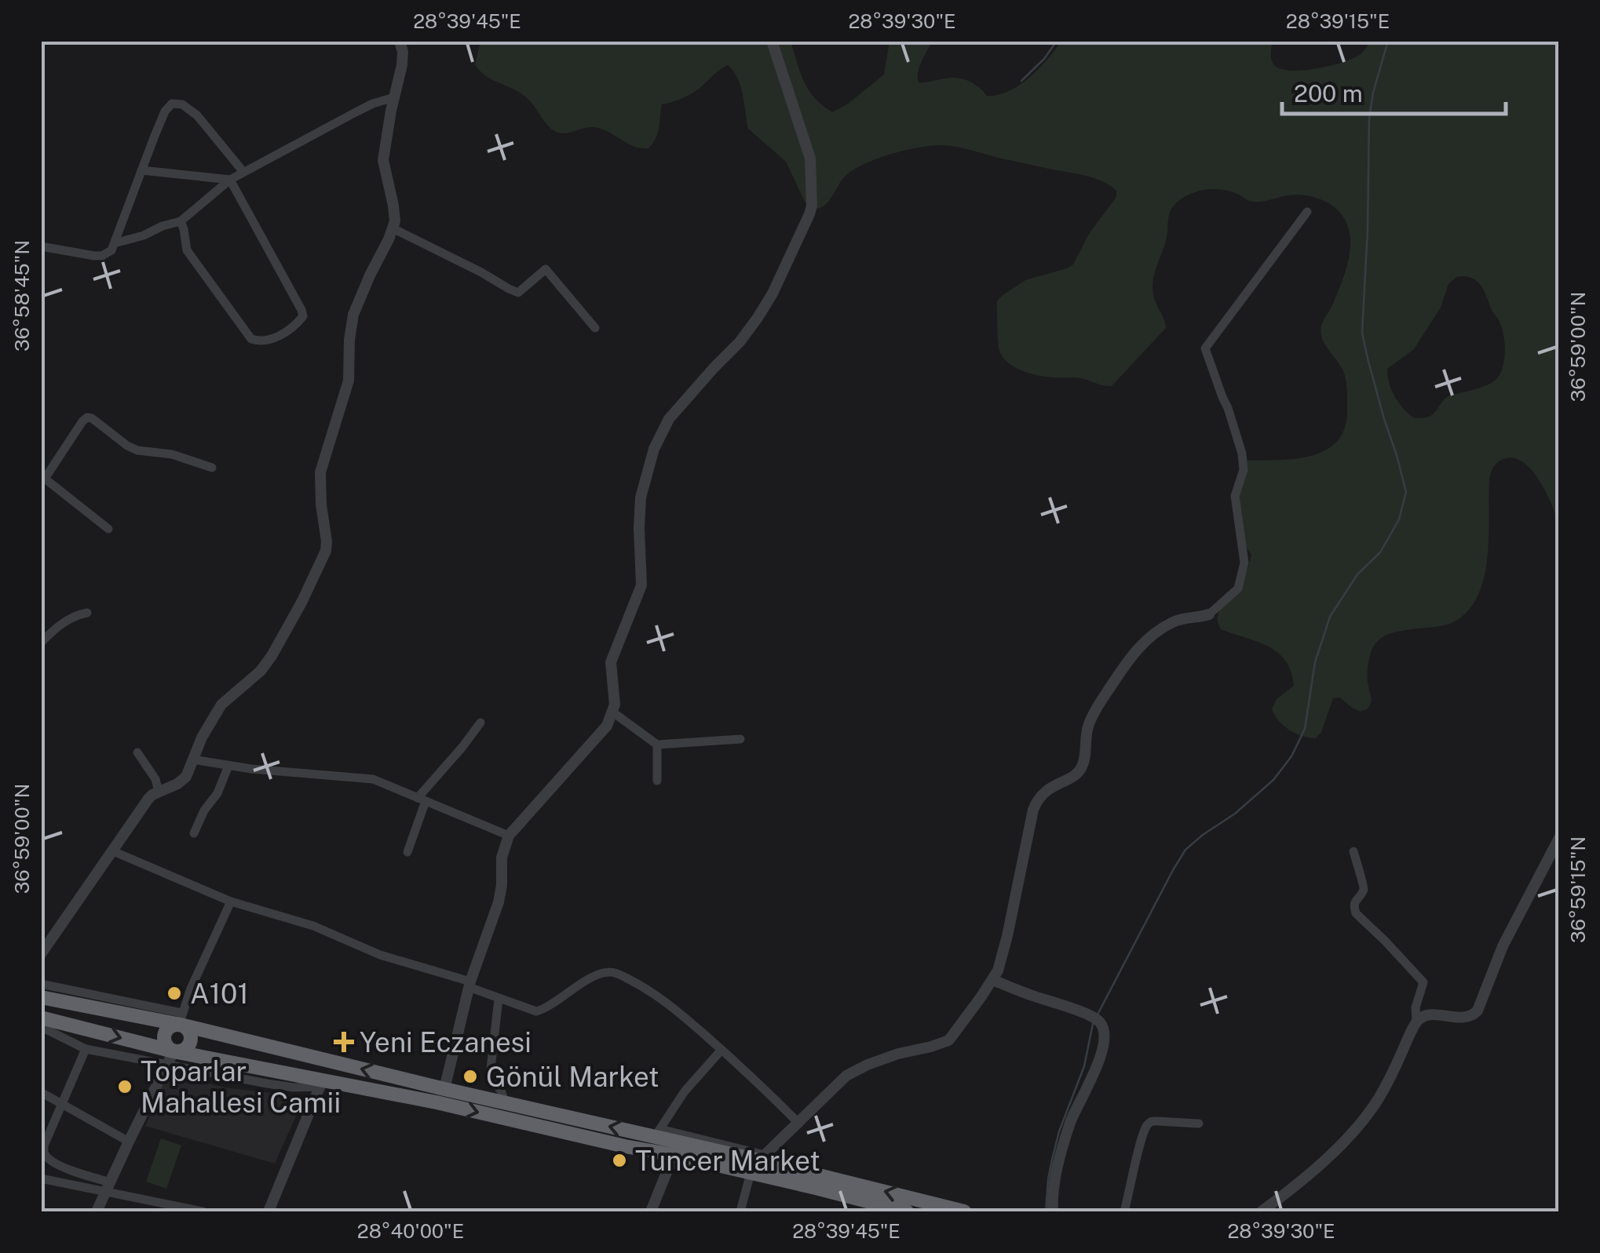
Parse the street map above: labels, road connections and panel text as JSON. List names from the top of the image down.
{
  "places": {
    "other": [
      "A101",
      "Gönül Market",
      "Toparlar Mahallesi Camii",
      "Tuncer Market"
    ],
    "health": ["Yeni Eczanesi"]
  },
  "scale_bar": "200 m",
  "coordinates": [
    "28°39'45\"E",
    "28°39'30\"E",
    "28°39'15\"E",
    "36°58'45\"N",
    "36°59'00\"N",
    "36°59'15\"N",
    "28°40'00\"E"
  ]
}
